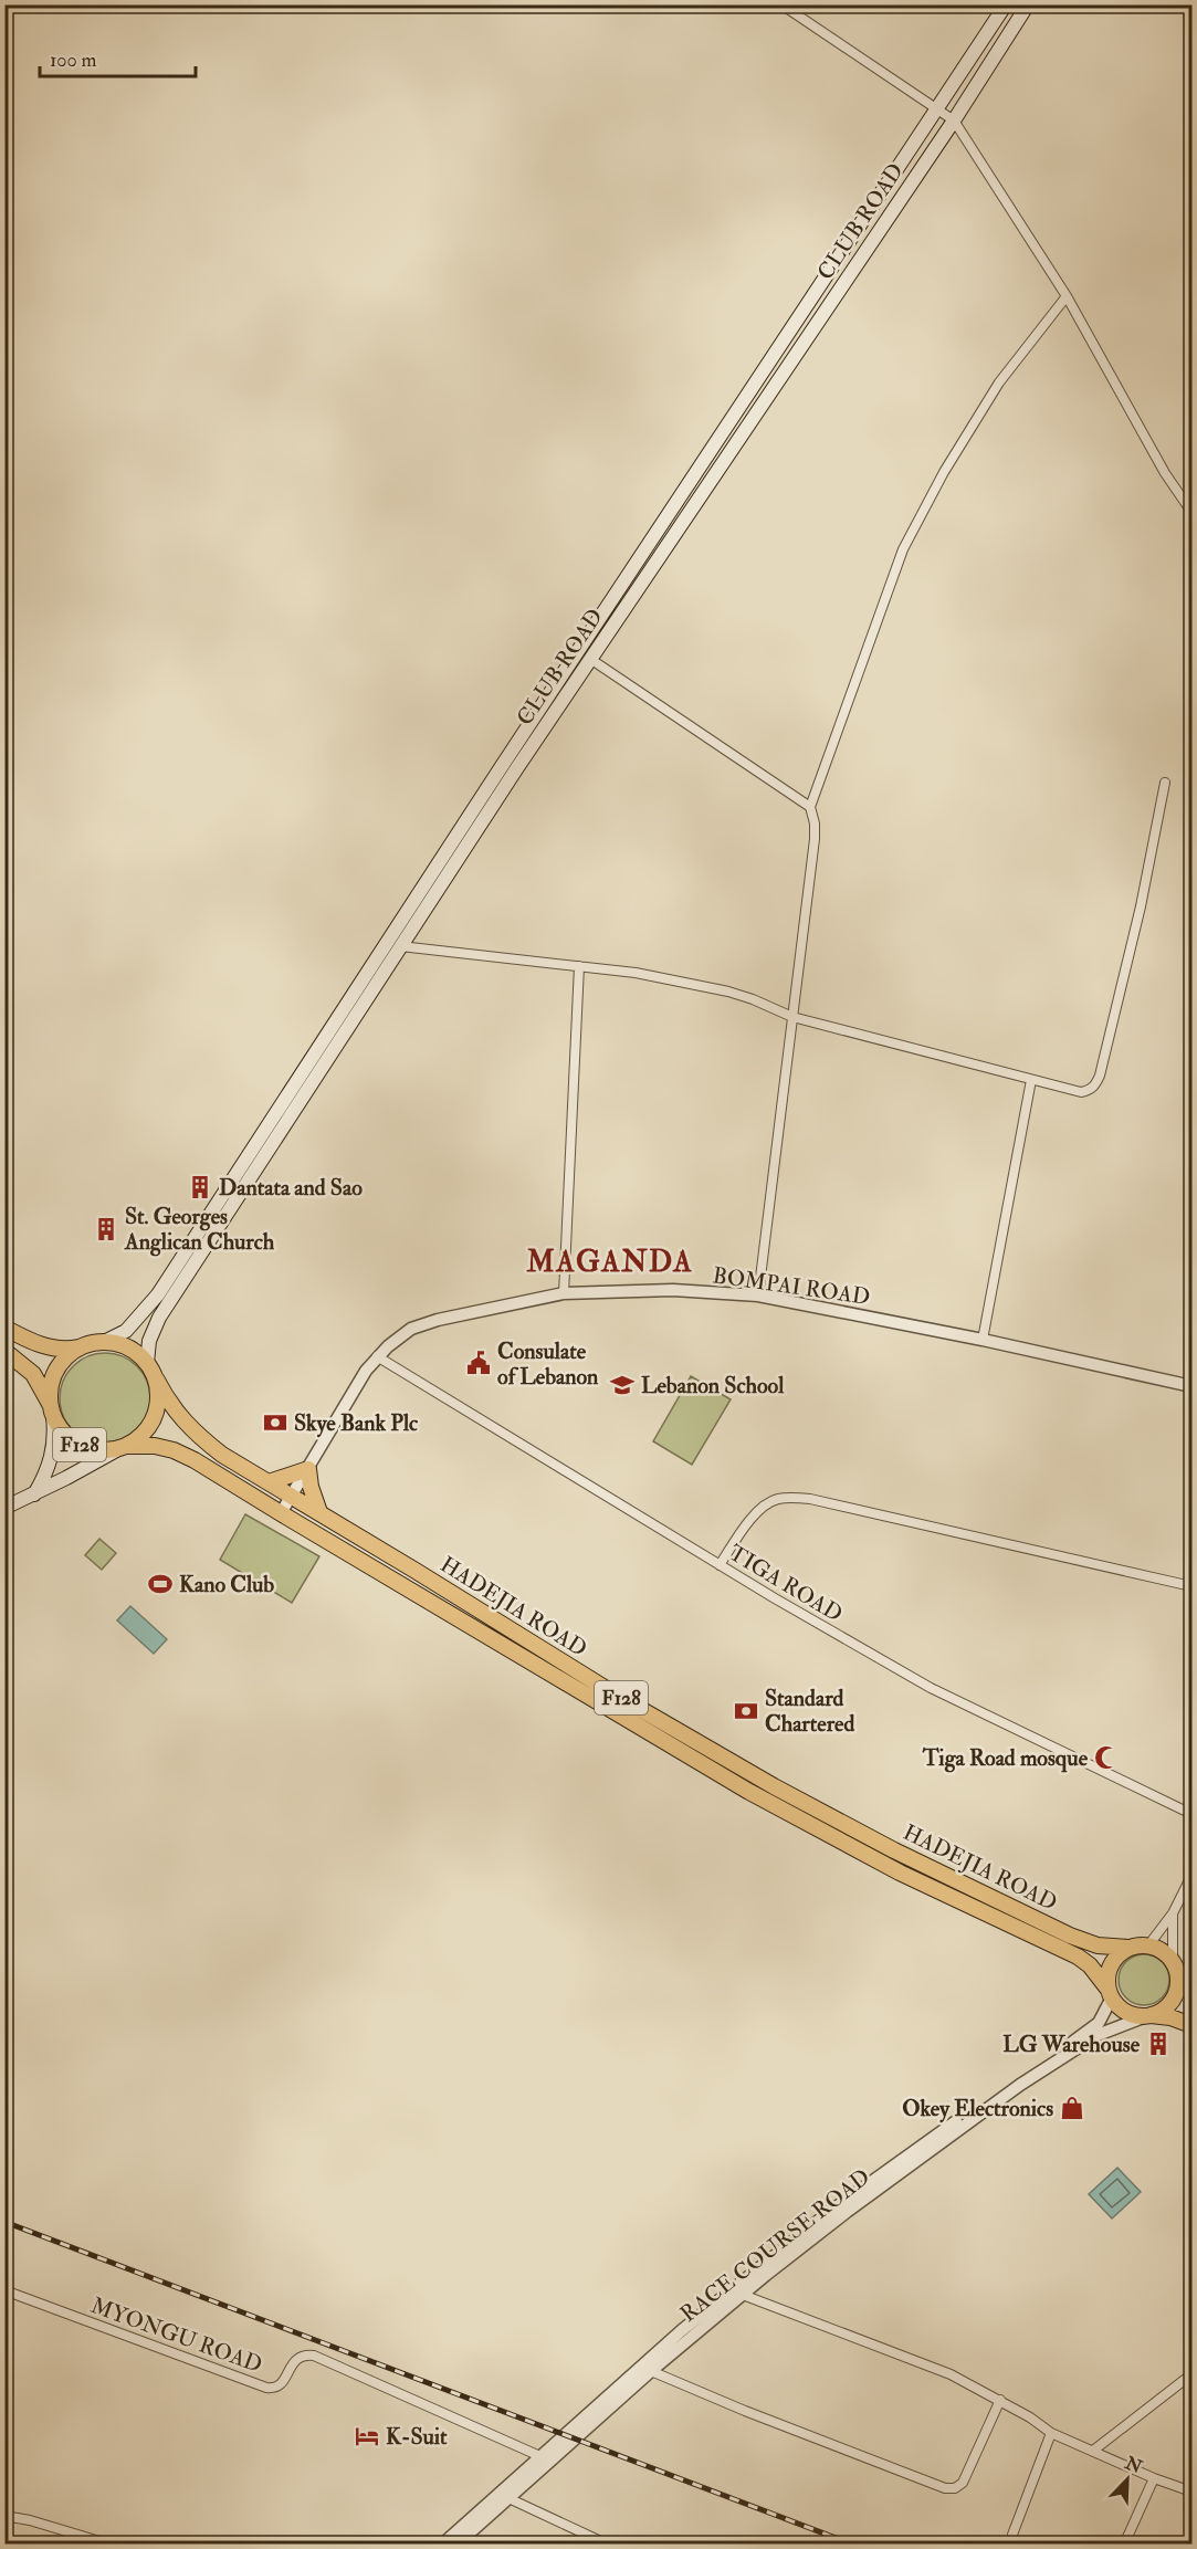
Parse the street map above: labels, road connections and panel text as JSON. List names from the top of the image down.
{
  "streets": {
    "main road": ["CLUB ROAD", "F128", "HADEJIA ROAD"],
    "street": [
      "BOMPAI ROAD",
      "TIGA ROAD",
      "RACE COURSE ROAD",
      "MYONGU ROAD"
    ]
  },
  "crossings": [
    ["CLUB ROAD", "F128"],
    ["CLUB ROAD", "HADEJIA ROAD"],
    ["BOMPAI ROAD", "TIGA ROAD"],
    ["BOMPAI ROAD", "HADEJIA ROAD"],
    ["F128", "HADEJIA ROAD"],
    ["F128", "RACE COURSE ROAD"],
    ["HADEJIA ROAD", "RACE COURSE ROAD"],
    ["RACE COURSE ROAD", "MYONGU ROAD"]
  ],
  "districts": ["MAGANDA"],
  "places": {
    "building": ["Dantata and Sao", "St. Georges Anglican Church", "LG Warehouse"],
    "public building": ["Consulate of Lebanon"],
    "school or university": ["Lebanon School"],
    "bank": ["Skye Bank Plc", "Standard Chartered"],
    "sports": ["Kano Club"],
    "mosque": ["Tiga Road mosque"],
    "shop": ["Okey Electronics"],
    "hotel": ["K-Suit"]
  },
  "scale_bar": "100 m",
  "north": "top right"
}
